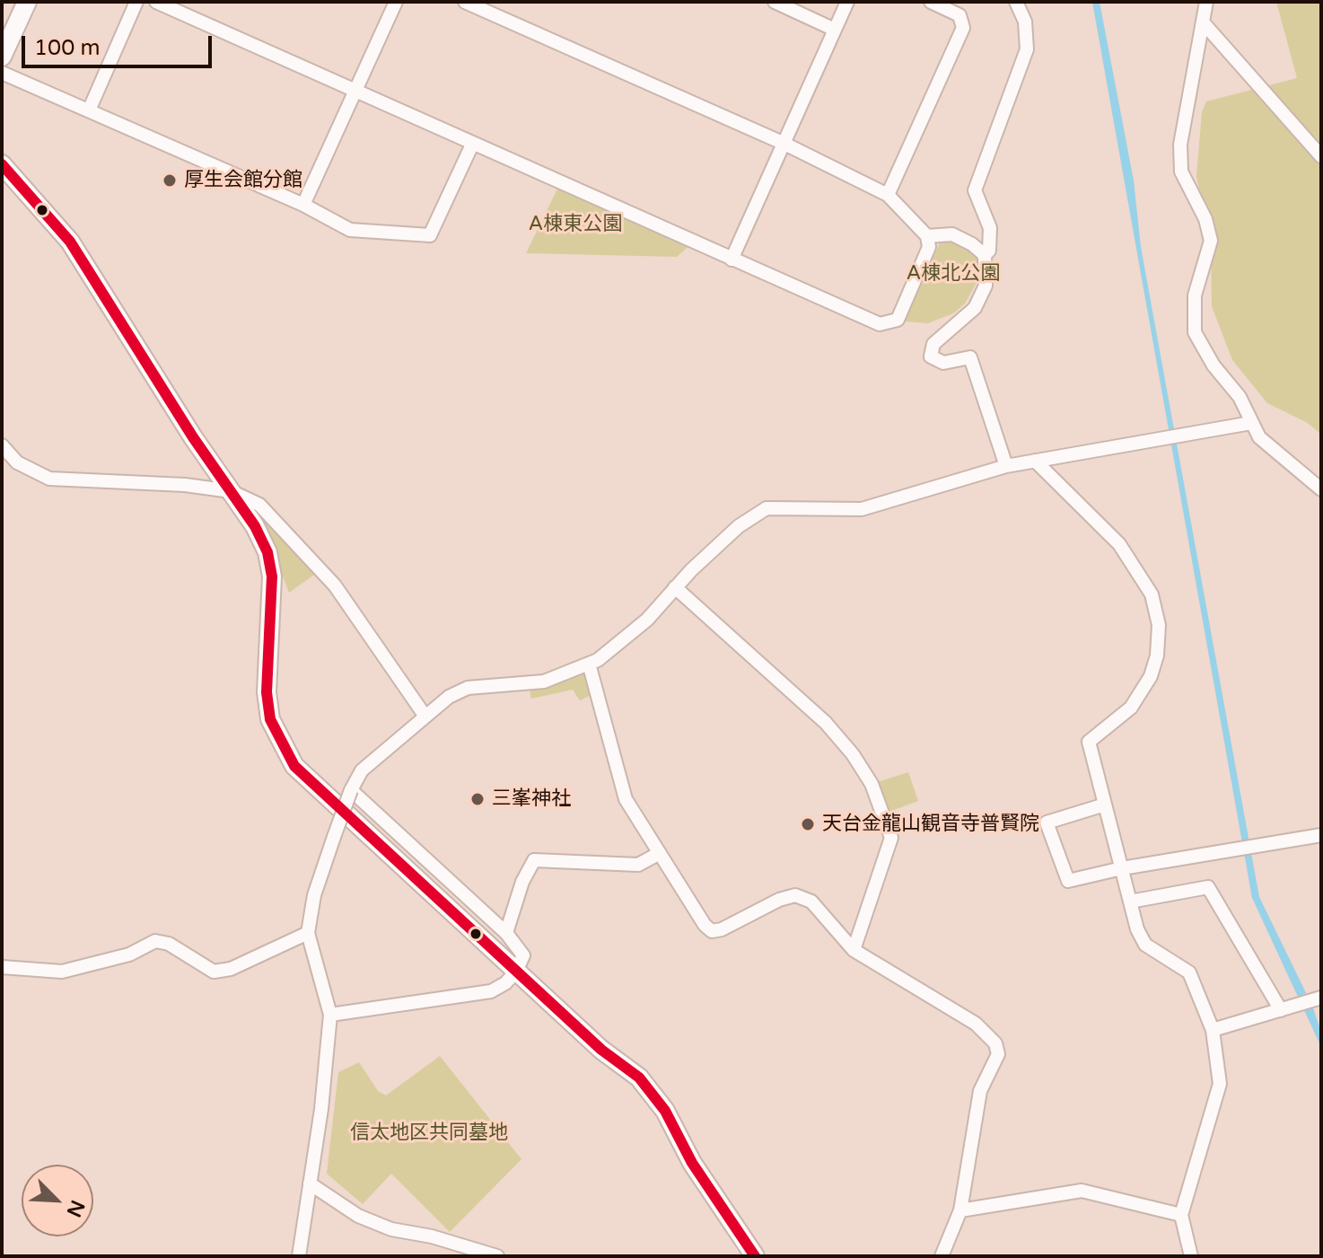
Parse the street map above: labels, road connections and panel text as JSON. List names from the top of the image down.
{
  "parks": ["A棟東公園", "A棟北公園", "信太地区共同墓地"],
  "places": ["厚生会館分館", "三峯神社", "天台金龍山観音寺普賢院"],
  "scale_bar": "100 m",
  "north": "bottom right"
}
